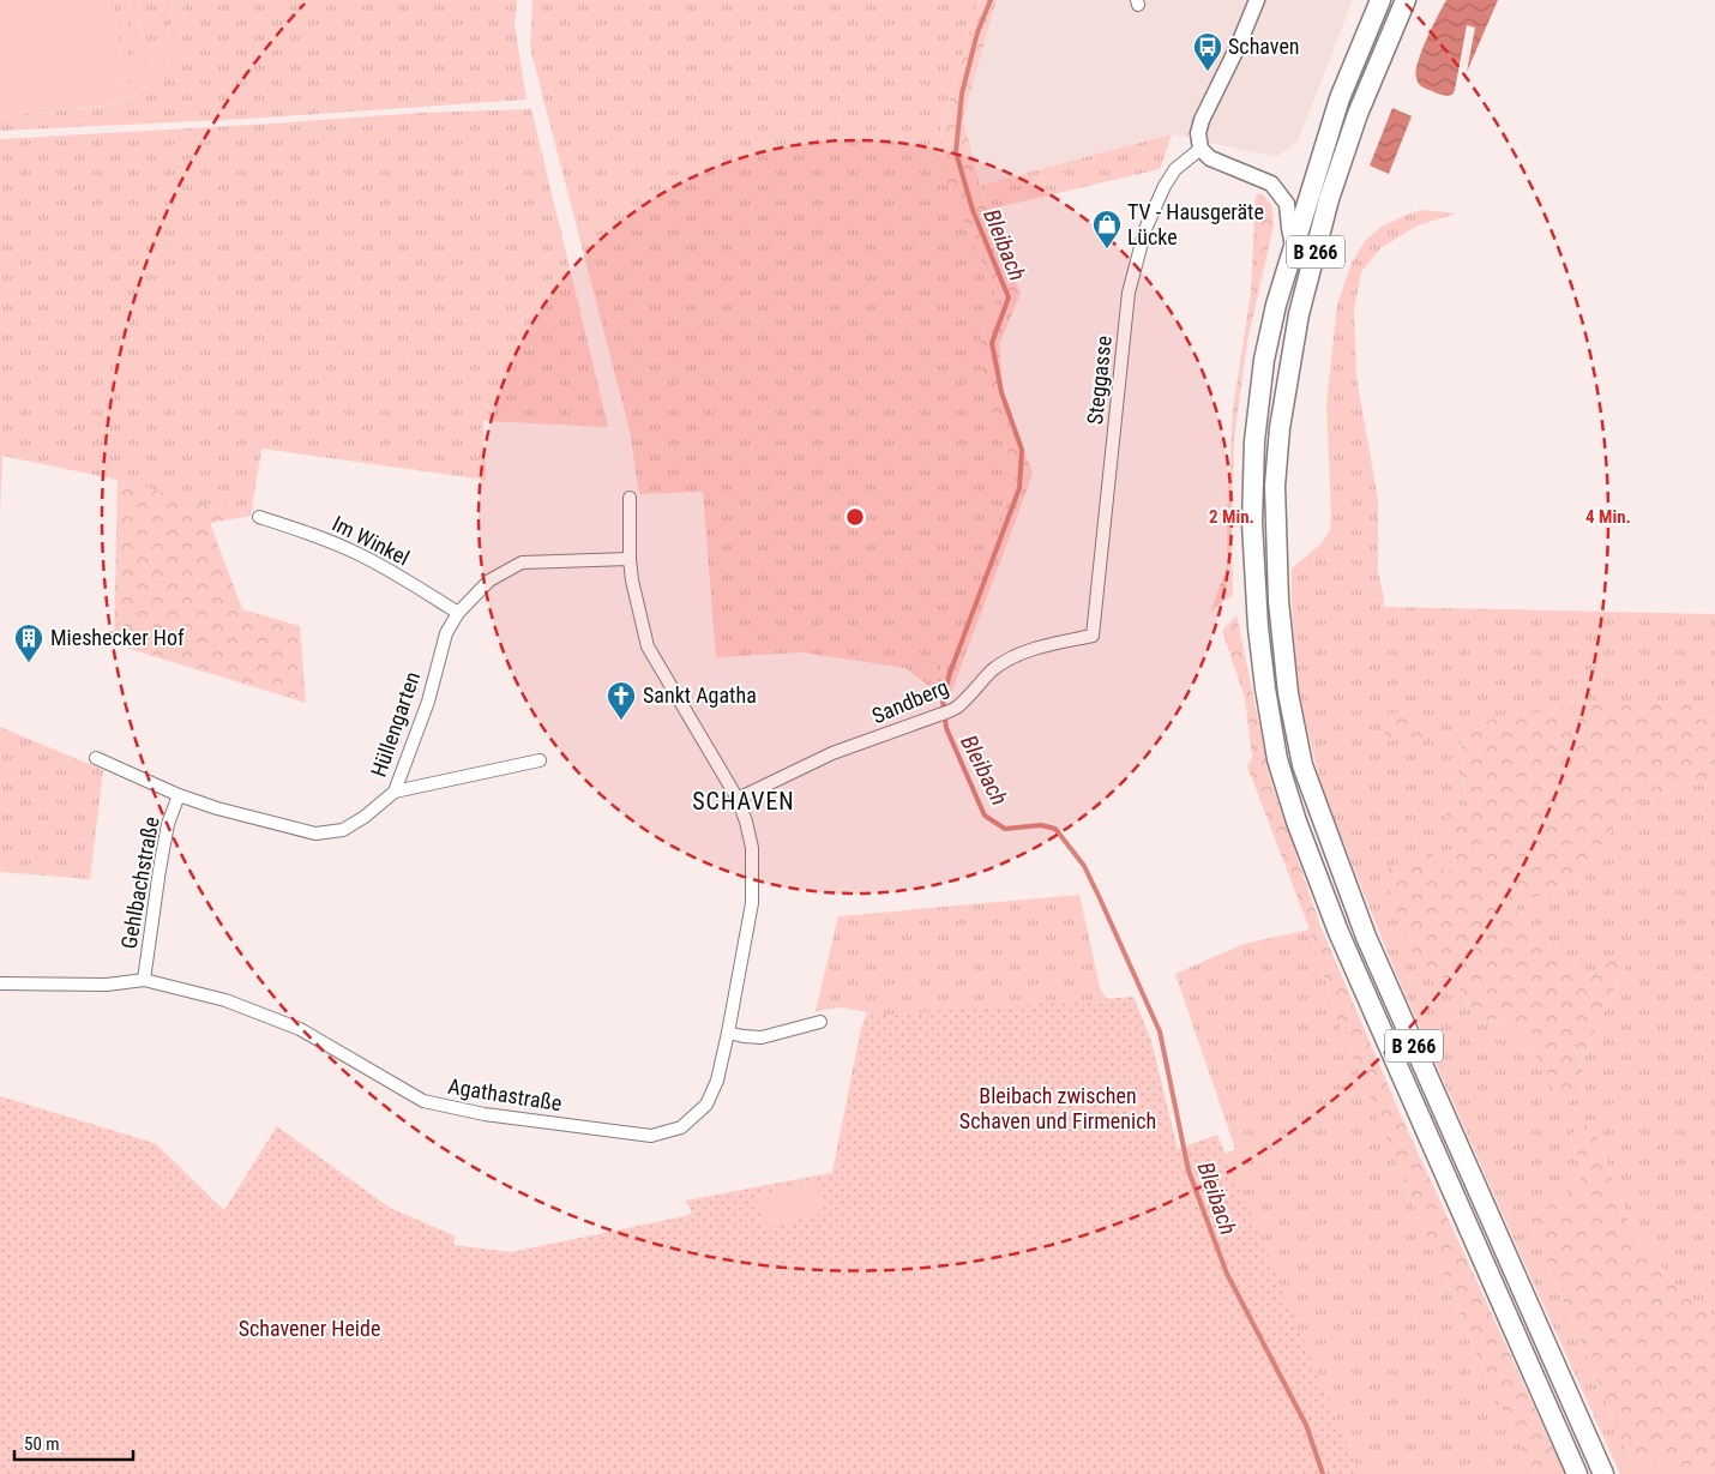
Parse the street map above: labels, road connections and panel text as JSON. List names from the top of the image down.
{
  "streets": {
    "main road": ["B 266"],
    "street": [
      "Steggasse",
      "Im Winkel",
      "Sandberg",
      "Hüllengarten",
      "Gehlbachstraße",
      "Agathastraße"
    ]
  },
  "crossings": [
    ["Steggasse", "Sandberg"],
    ["Im Winkel", "Hüllengarten"],
    ["Sandberg", "Agathastraße"],
    ["Hüllengarten", "Gehlbachstraße"],
    ["Hüllengarten", "Agathastraße"],
    ["Gehlbachstraße", "Agathastraße"]
  ],
  "districts": ["SCHAVEN"],
  "water": ["Bleibach"],
  "parks": ["Bleibach zwischen Schaven und Firmenich", "Schavener Heide"],
  "places": {
    "bus stop": ["Schaven"],
    "shop": ["TV - Hausgeräte Lücke"],
    "building": ["Mieshecker Hof"],
    "church": ["Sankt Agatha"]
  },
  "scale_bar": "50 m",
  "rings": ["2 Min.", "4 Min."]
}
